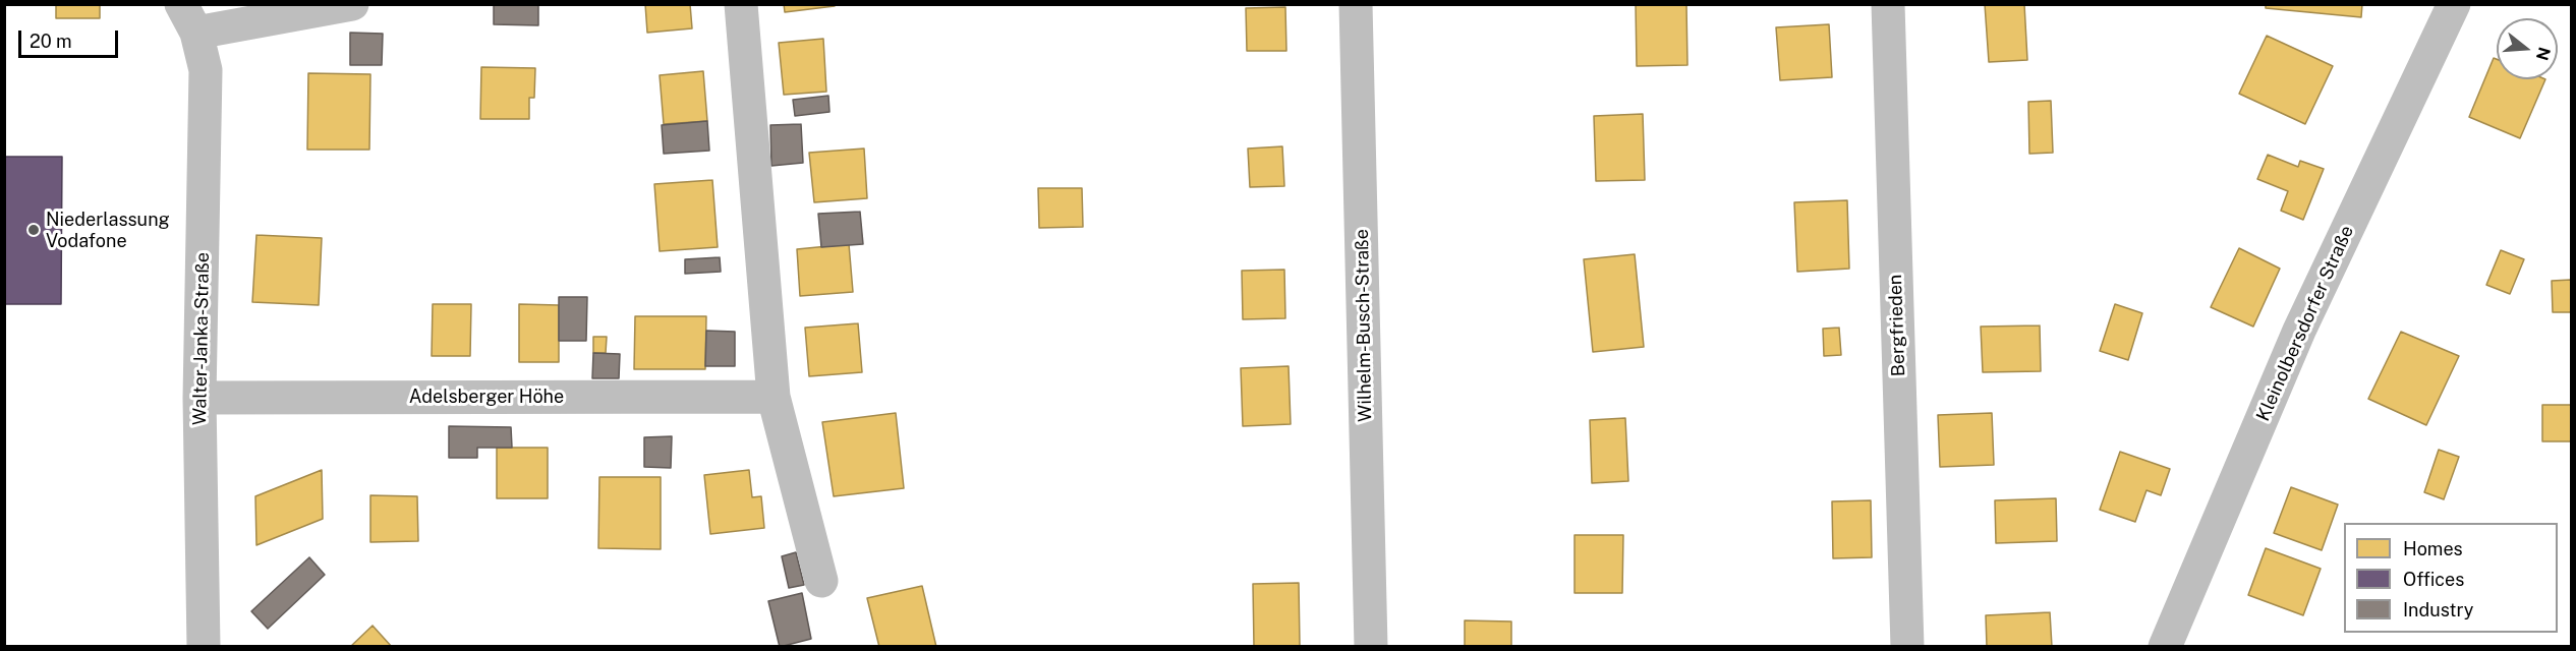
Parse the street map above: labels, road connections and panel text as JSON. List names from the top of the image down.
{
  "streets": {
    "street": [
      "Kleinolbersdorfer Straße",
      "Wilhelm-Busch-Straße",
      "Bergfrieden",
      "Walter-Janka-Straße",
      "Adelsberger Höhe"
    ]
  },
  "crossings": [
    ["Walter-Janka-Straße", "Adelsberger Höhe"]
  ],
  "places": ["Niederlassung Vodafone"],
  "legend": ["Homes", "Offices", "Industry"],
  "scale_bar": "20 m",
  "north": "right"
}
